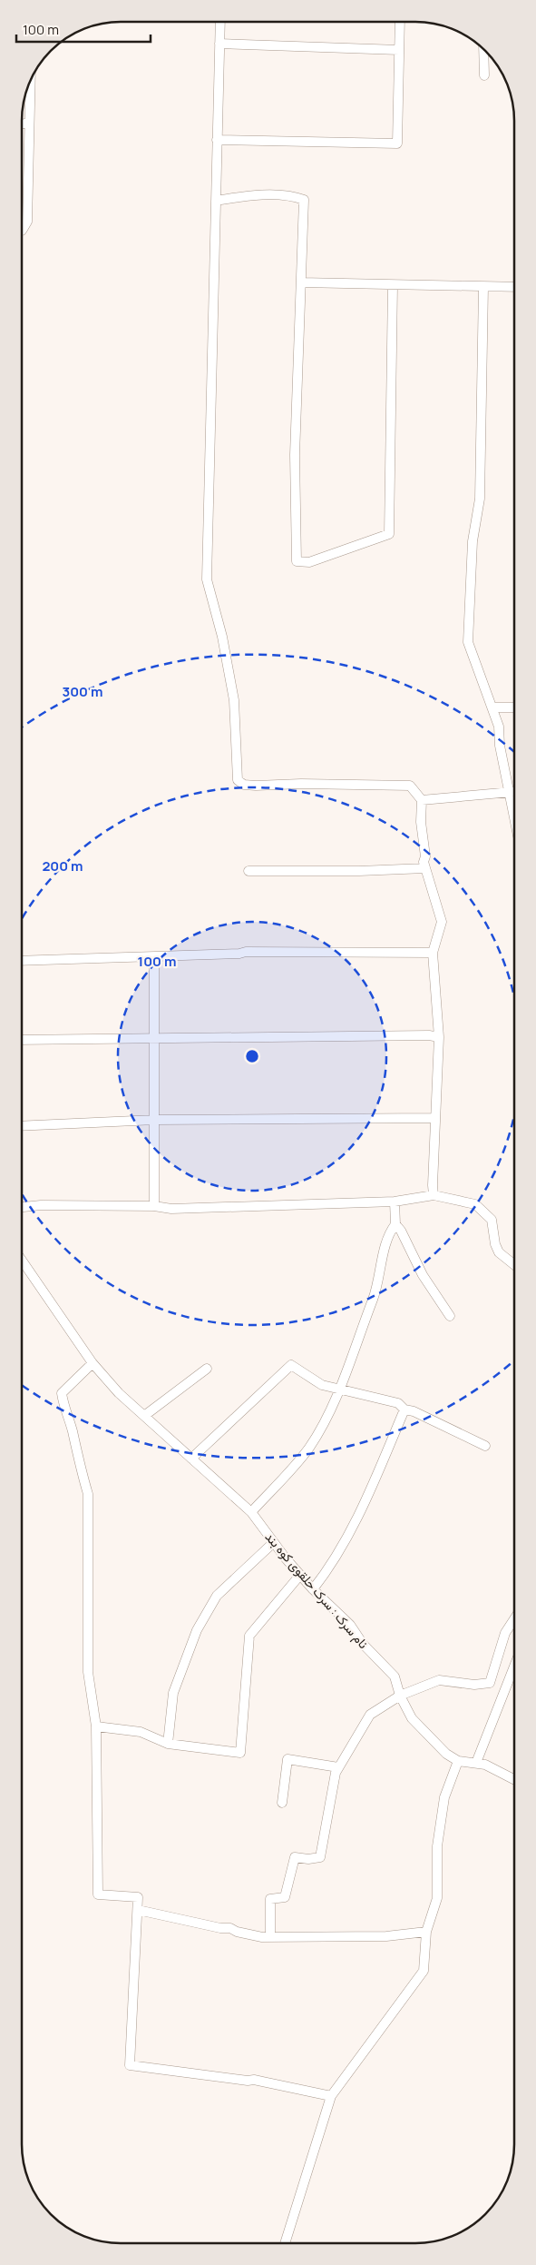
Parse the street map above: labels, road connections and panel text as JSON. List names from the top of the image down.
{
  "streets": {
    "street": ["نام سرک : سرک حلقوی کوه بند"]
  },
  "scale_bar": "100 m",
  "rings": ["300 m", "200 m", "100 m"]
}
